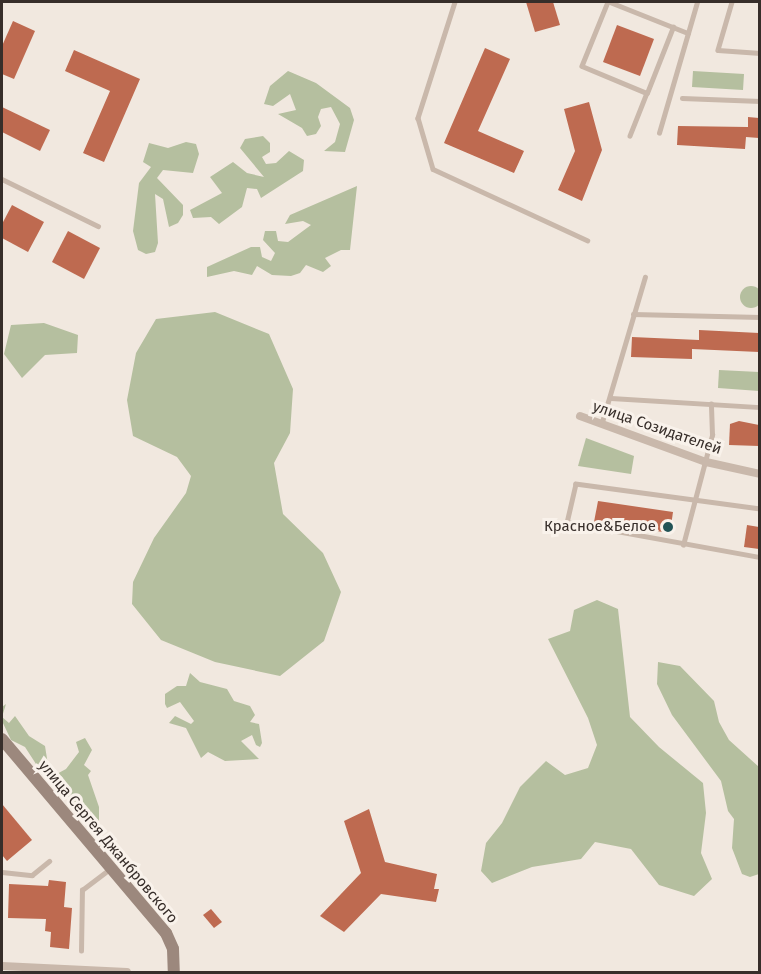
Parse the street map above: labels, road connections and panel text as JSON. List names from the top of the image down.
{
  "streets": {
    "street": ["улица Созидателей", "улица Сергея Джанбровского"]
  },
  "places": ["Красное&Белое"]
}
